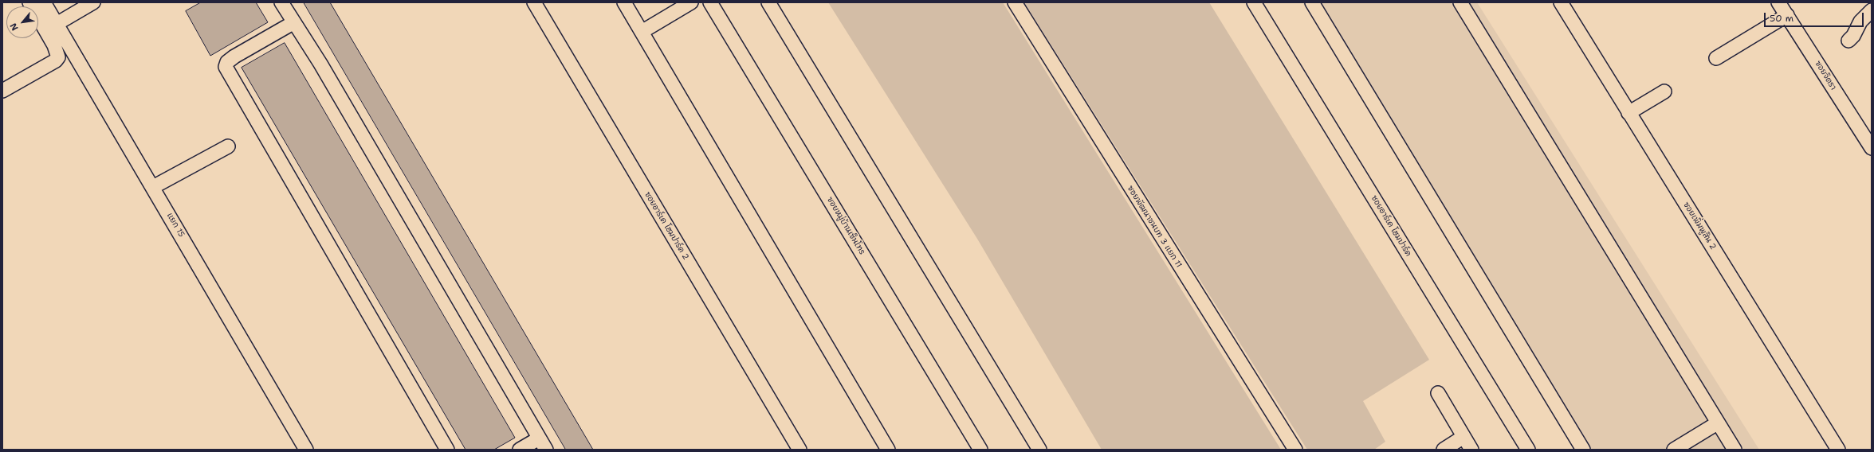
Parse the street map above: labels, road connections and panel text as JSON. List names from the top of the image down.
{
  "streets": {
    "street": [
      "ซอยจิตรา",
      "แยก 15",
      "ซอยอาร์เค โฮมปาร์ค 2",
      "ซอยหมู่บ้านเซ็นโทร",
      "ซอยอาร์เค โฮมปาร์ค",
      "ซอยเพิ่มพูสิน 2",
      "ซอยพัฒนาชนบท 3 แยก 11"
    ]
  },
  "scale_bar": "50 m",
  "north": "bottom left"
}
